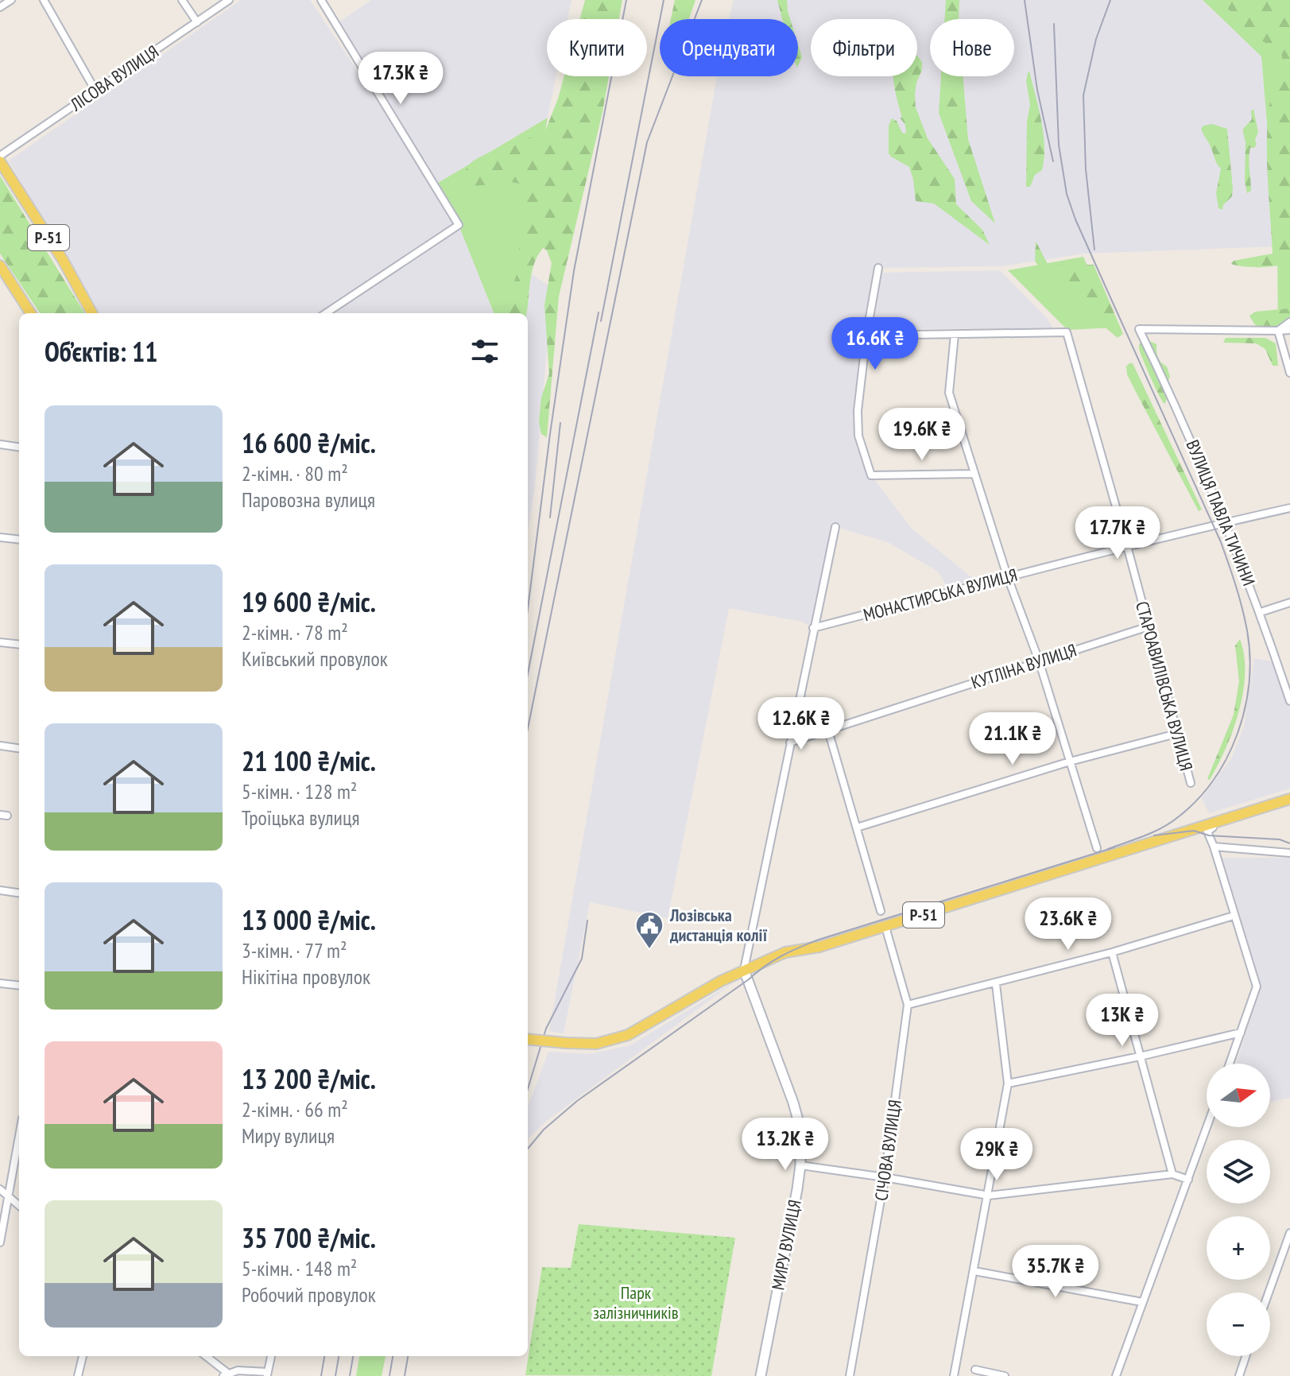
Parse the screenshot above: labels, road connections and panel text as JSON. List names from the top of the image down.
{
  "streets": {
    "main road": ["Р-51", "МИРУ ВУЛИЦЯ"],
    "street": [
      "ЛІСОВА ВУЛИЦЯ",
      "ВУЛИЦЯ ПАВЛА ТИЧИНИ",
      "МОНАСТИРСЬКА ВУЛИЦЯ",
      "КУТЛІНА ВУЛИЦЯ",
      "СТАРОАВИЛІВСЬКА ВУЛИЦЯ",
      "СІЧОВА ВУЛИЦЯ"
    ]
  },
  "crossings": [
    ["Р-51", "СІЧОВА ВУЛИЦЯ"],
    ["Р-51", "МИРУ ВУЛИЦЯ"],
    ["ВУЛИЦЯ ПАВЛА ТИЧИНИ", "МОНАСТИРСЬКА ВУЛИЦЯ"],
    ["МОНАСТИРСЬКА ВУЛИЦЯ", "СТАРОАВИЛІВСЬКА ВУЛИЦЯ"],
    ["КУТЛІНА ВУЛИЦЯ", "СТАРОАВИЛІВСЬКА ВУЛИЦЯ"]
  ],
  "parks": ["Парк залізничників"],
  "places": {
    "public building": ["Лозівська дистанція колії"]
  },
  "north": "right",
  "page": {
    "chip": [
      "Купити",
      "Орендувати",
      "Фільтри",
      "Нове"
    ],
    "price": [
      "17.3K ₴",
      "16.6K ₴",
      "19.6K ₴",
      "17.7K ₴",
      "12.6K ₴",
      "21.1K ₴",
      "23.6K ₴",
      "13K ₴",
      "13.2K ₴",
      "29K ₴",
      "35.7K ₴"
    ],
    "heading": "Об’єктів: 11",
    "list": [
      {
        "name": "16 600 ₴/міс.",
        "note": "2-кімн. · 80 m² · Паровозна вулиця"
      },
      {
        "name": "19 600 ₴/міс.",
        "note": "2-кімн. · 78 m² · Київський провулок"
      },
      {
        "name": "21 100 ₴/міс.",
        "note": "5-кімн. · 128 m² · Троїцька вулиця"
      },
      {
        "name": "13 000 ₴/міс.",
        "note": "3-кімн. · 77 m² · Нікітіна провулок"
      },
      {
        "name": "13 200 ₴/міс.",
        "note": "2-кімн. · 66 m² · Миру вулиця"
      },
      {
        "name": "35 700 ₴/міс.",
        "note": "5-кімн. · 148 m² · Робочий провулок"
      }
    ],
    "map_buttons": ["+", "−"]
  }
}
